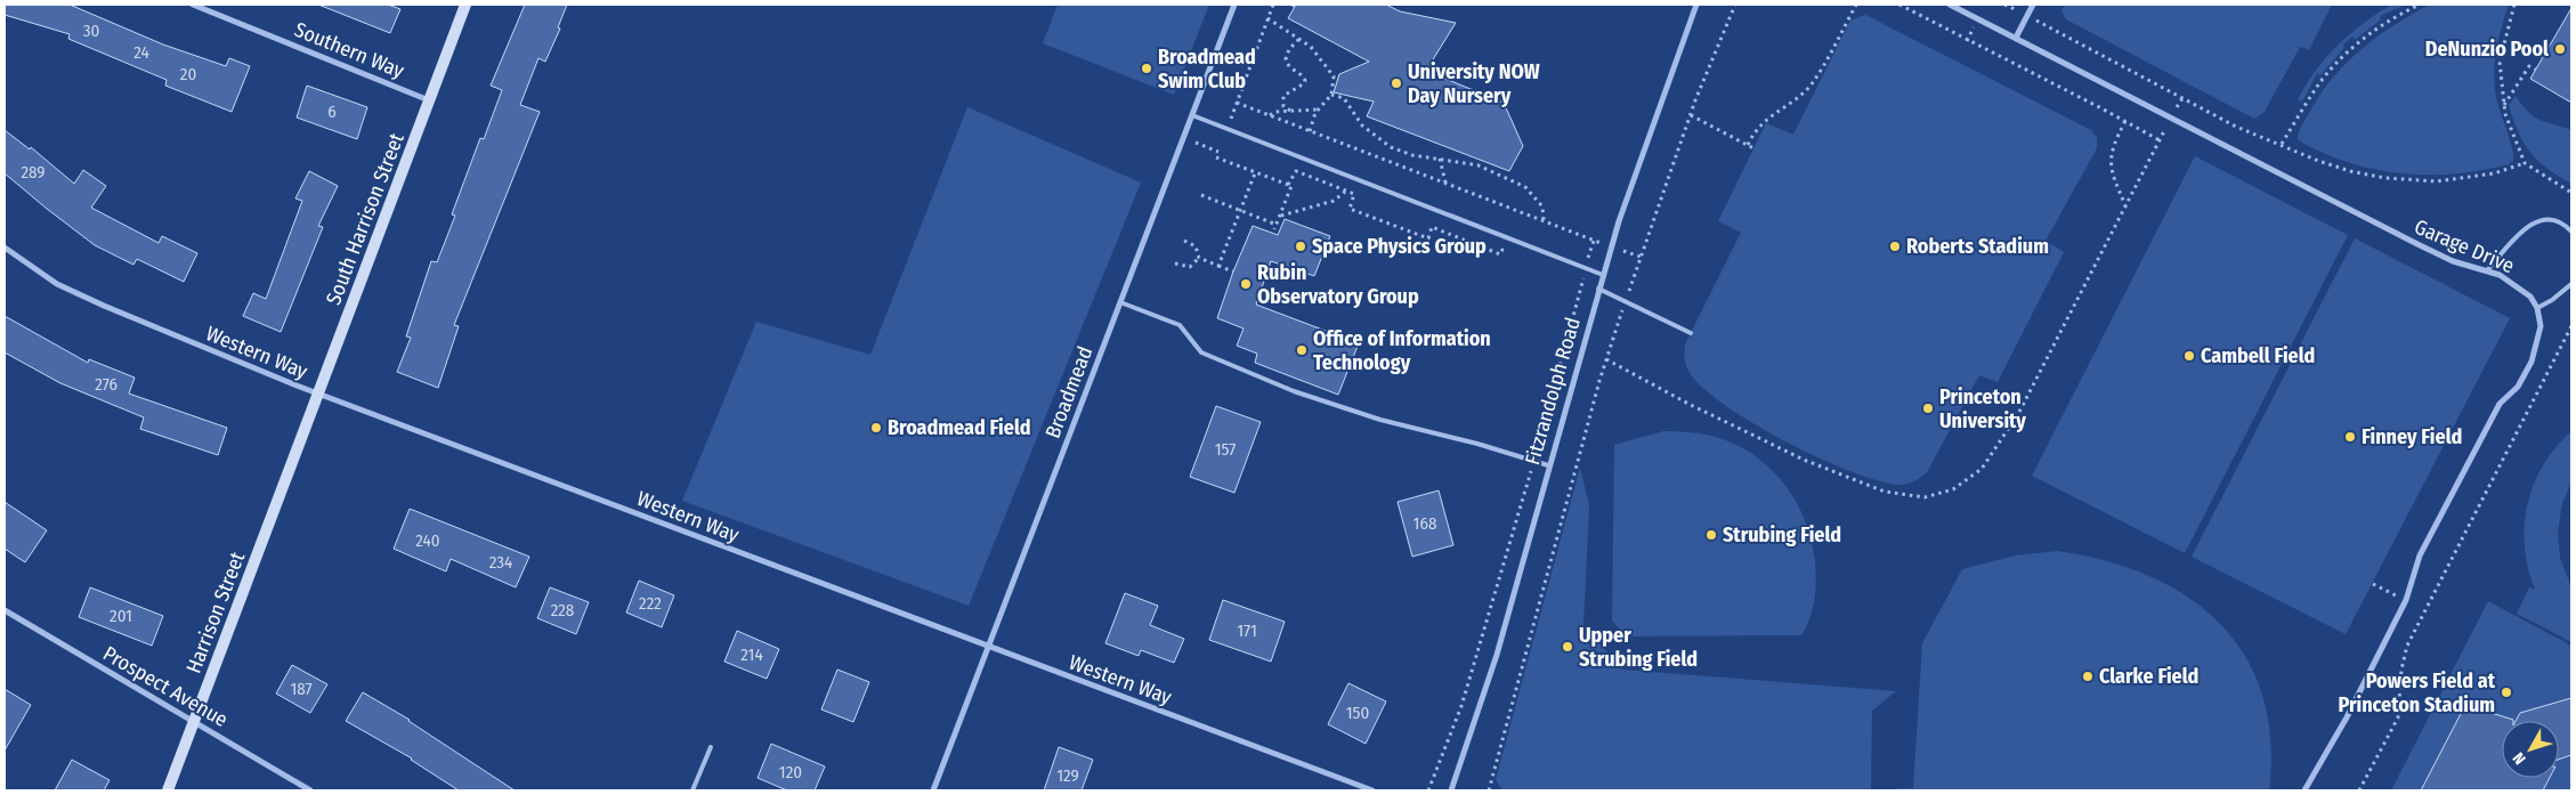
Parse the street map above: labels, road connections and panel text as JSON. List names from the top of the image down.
{
  "streets": {
    "street": [
      "Southern Way",
      "South Harrison Street",
      "Garage Drive",
      "Western Way",
      "Fitzrandolph Road",
      "Broadmead",
      "Harrison Street",
      "Prospect Avenue"
    ]
  },
  "crossings": [
    ["Southern Way", "South Harrison Street"],
    ["South Harrison Street", "Western Way"],
    ["South Harrison Street", "Harrison Street"],
    ["Western Way", "Broadmead"],
    ["Harrison Street", "Prospect Avenue"]
  ],
  "places": [
    "DeNunzio Pool",
    "Broadmead Swim Club",
    "University NOW Day Nursery",
    "Space Physics Group",
    "Roberts Stadium",
    "Rubin Observatory Group",
    "Office of Information Technology",
    "Cambell Field",
    "Princeton University",
    "Broadmead Field",
    "Finney Field",
    "Strubing Field",
    "Upper Strubing Field",
    "Clarke Field",
    "Powers Field at Princeton Stadium"
  ],
  "house_numbers": [
    "30",
    "24",
    "20",
    "6",
    "289",
    "276",
    "157",
    "168",
    "240",
    "234",
    "222",
    "228",
    "201",
    "171",
    "214",
    "187",
    "150",
    "120",
    "129"
  ],
  "north": "bottom left"
}
